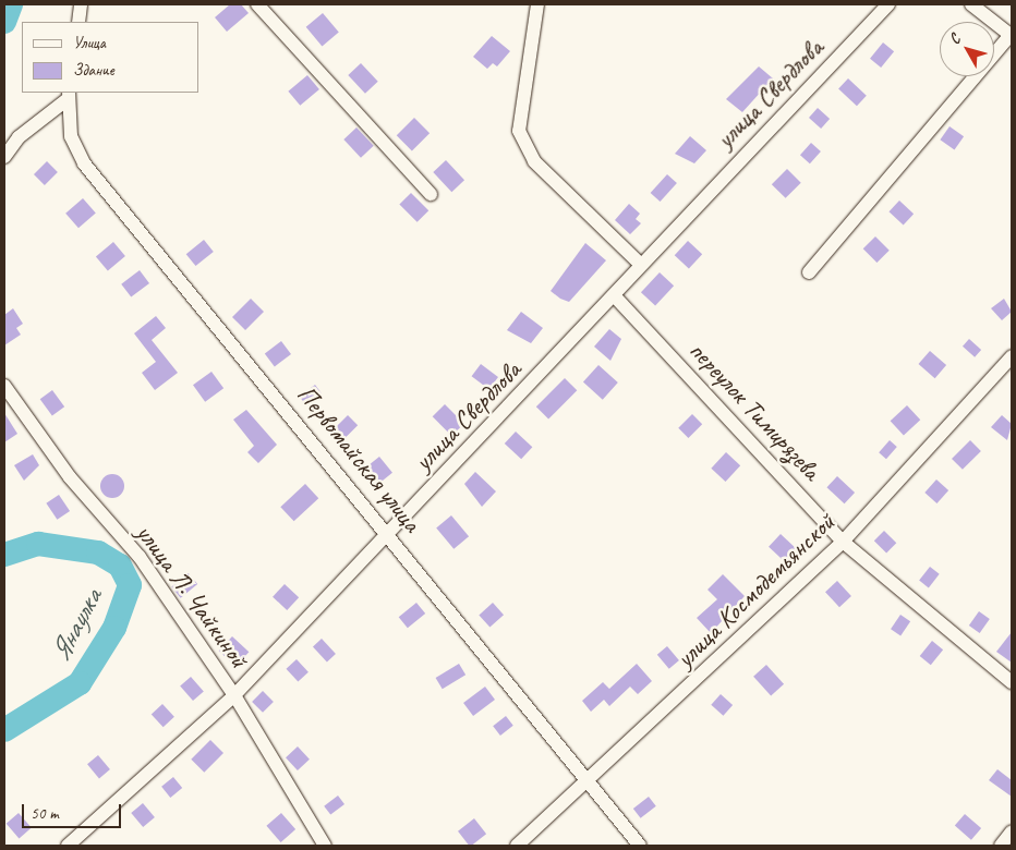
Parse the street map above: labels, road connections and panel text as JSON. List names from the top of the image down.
{
  "streets": {
    "street": [
      "улица Свердлова",
      "переулок Тимирязева",
      "Первомайская улица",
      "улица Космодемьянской",
      "улица Л. Чайкиной"
    ]
  },
  "crossings": [
    ["улица Свердлова", "переулок Тимирязева"],
    ["улица Свердлова", "Первомайская улица"],
    ["улица Свердлова", "улица Л. Чайкиной"],
    ["переулок Тимирязева", "улица Космодемьянской"],
    ["Первомайская улица", "улица Космодемьянской"]
  ],
  "water": ["Янаулка"],
  "legend": ["Улица", "Здание"],
  "scale_bar": "50 m",
  "north": "top left"
}
